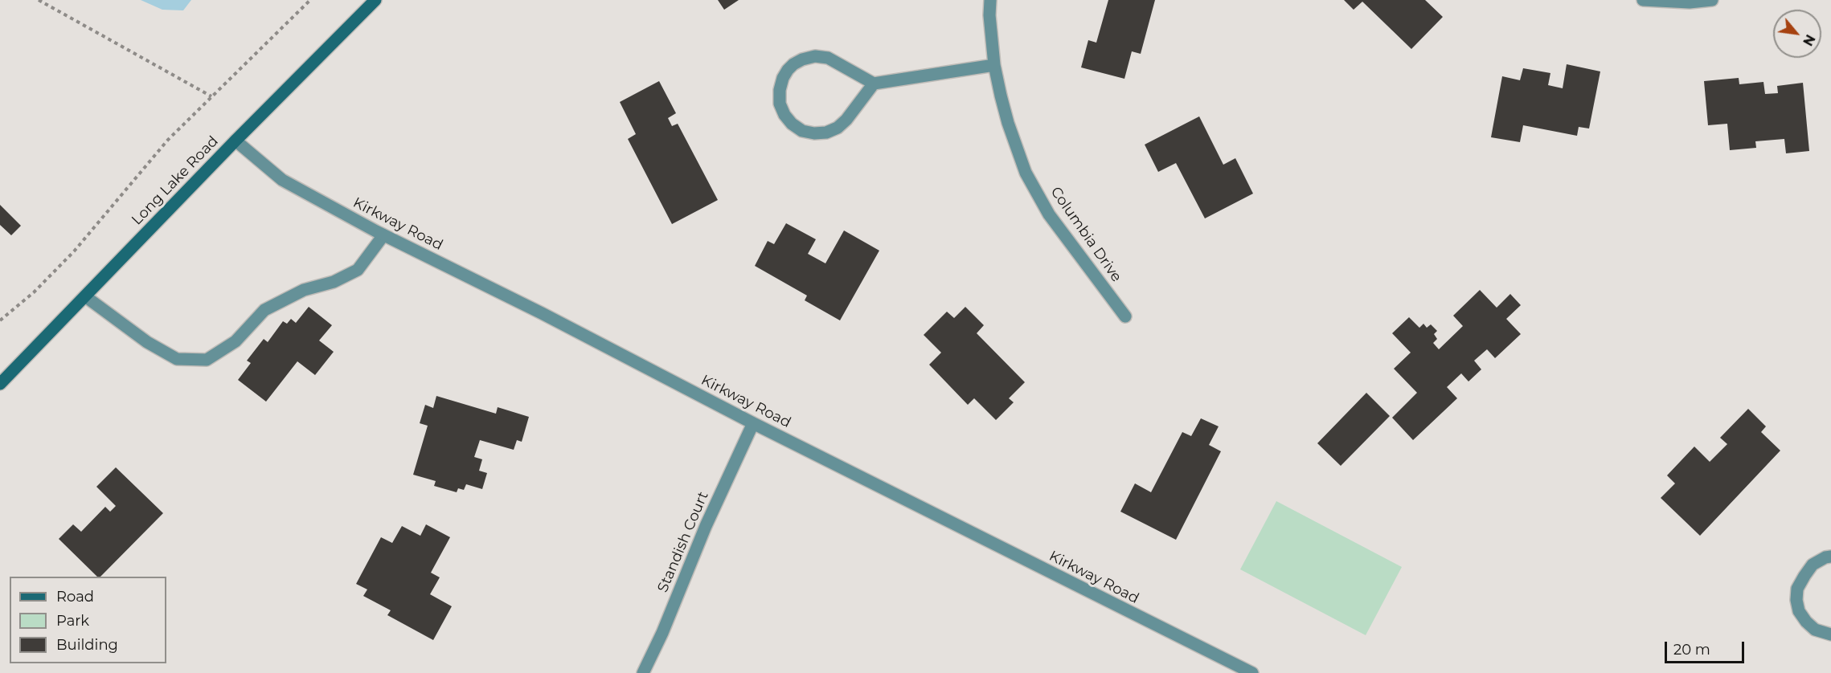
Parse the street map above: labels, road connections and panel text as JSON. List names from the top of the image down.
{
  "streets": {
    "main road": ["Long Lake Road"],
    "street": ["Kirkway Road", "Columbia Drive", "Standish Court"]
  },
  "crossings": [
    ["Long Lake Road", "Kirkway Road"],
    ["Kirkway Road", "Standish Court"]
  ],
  "legend": ["Road", "Park", "Building"],
  "scale_bar": "20 m",
  "north": "bottom right"
}
